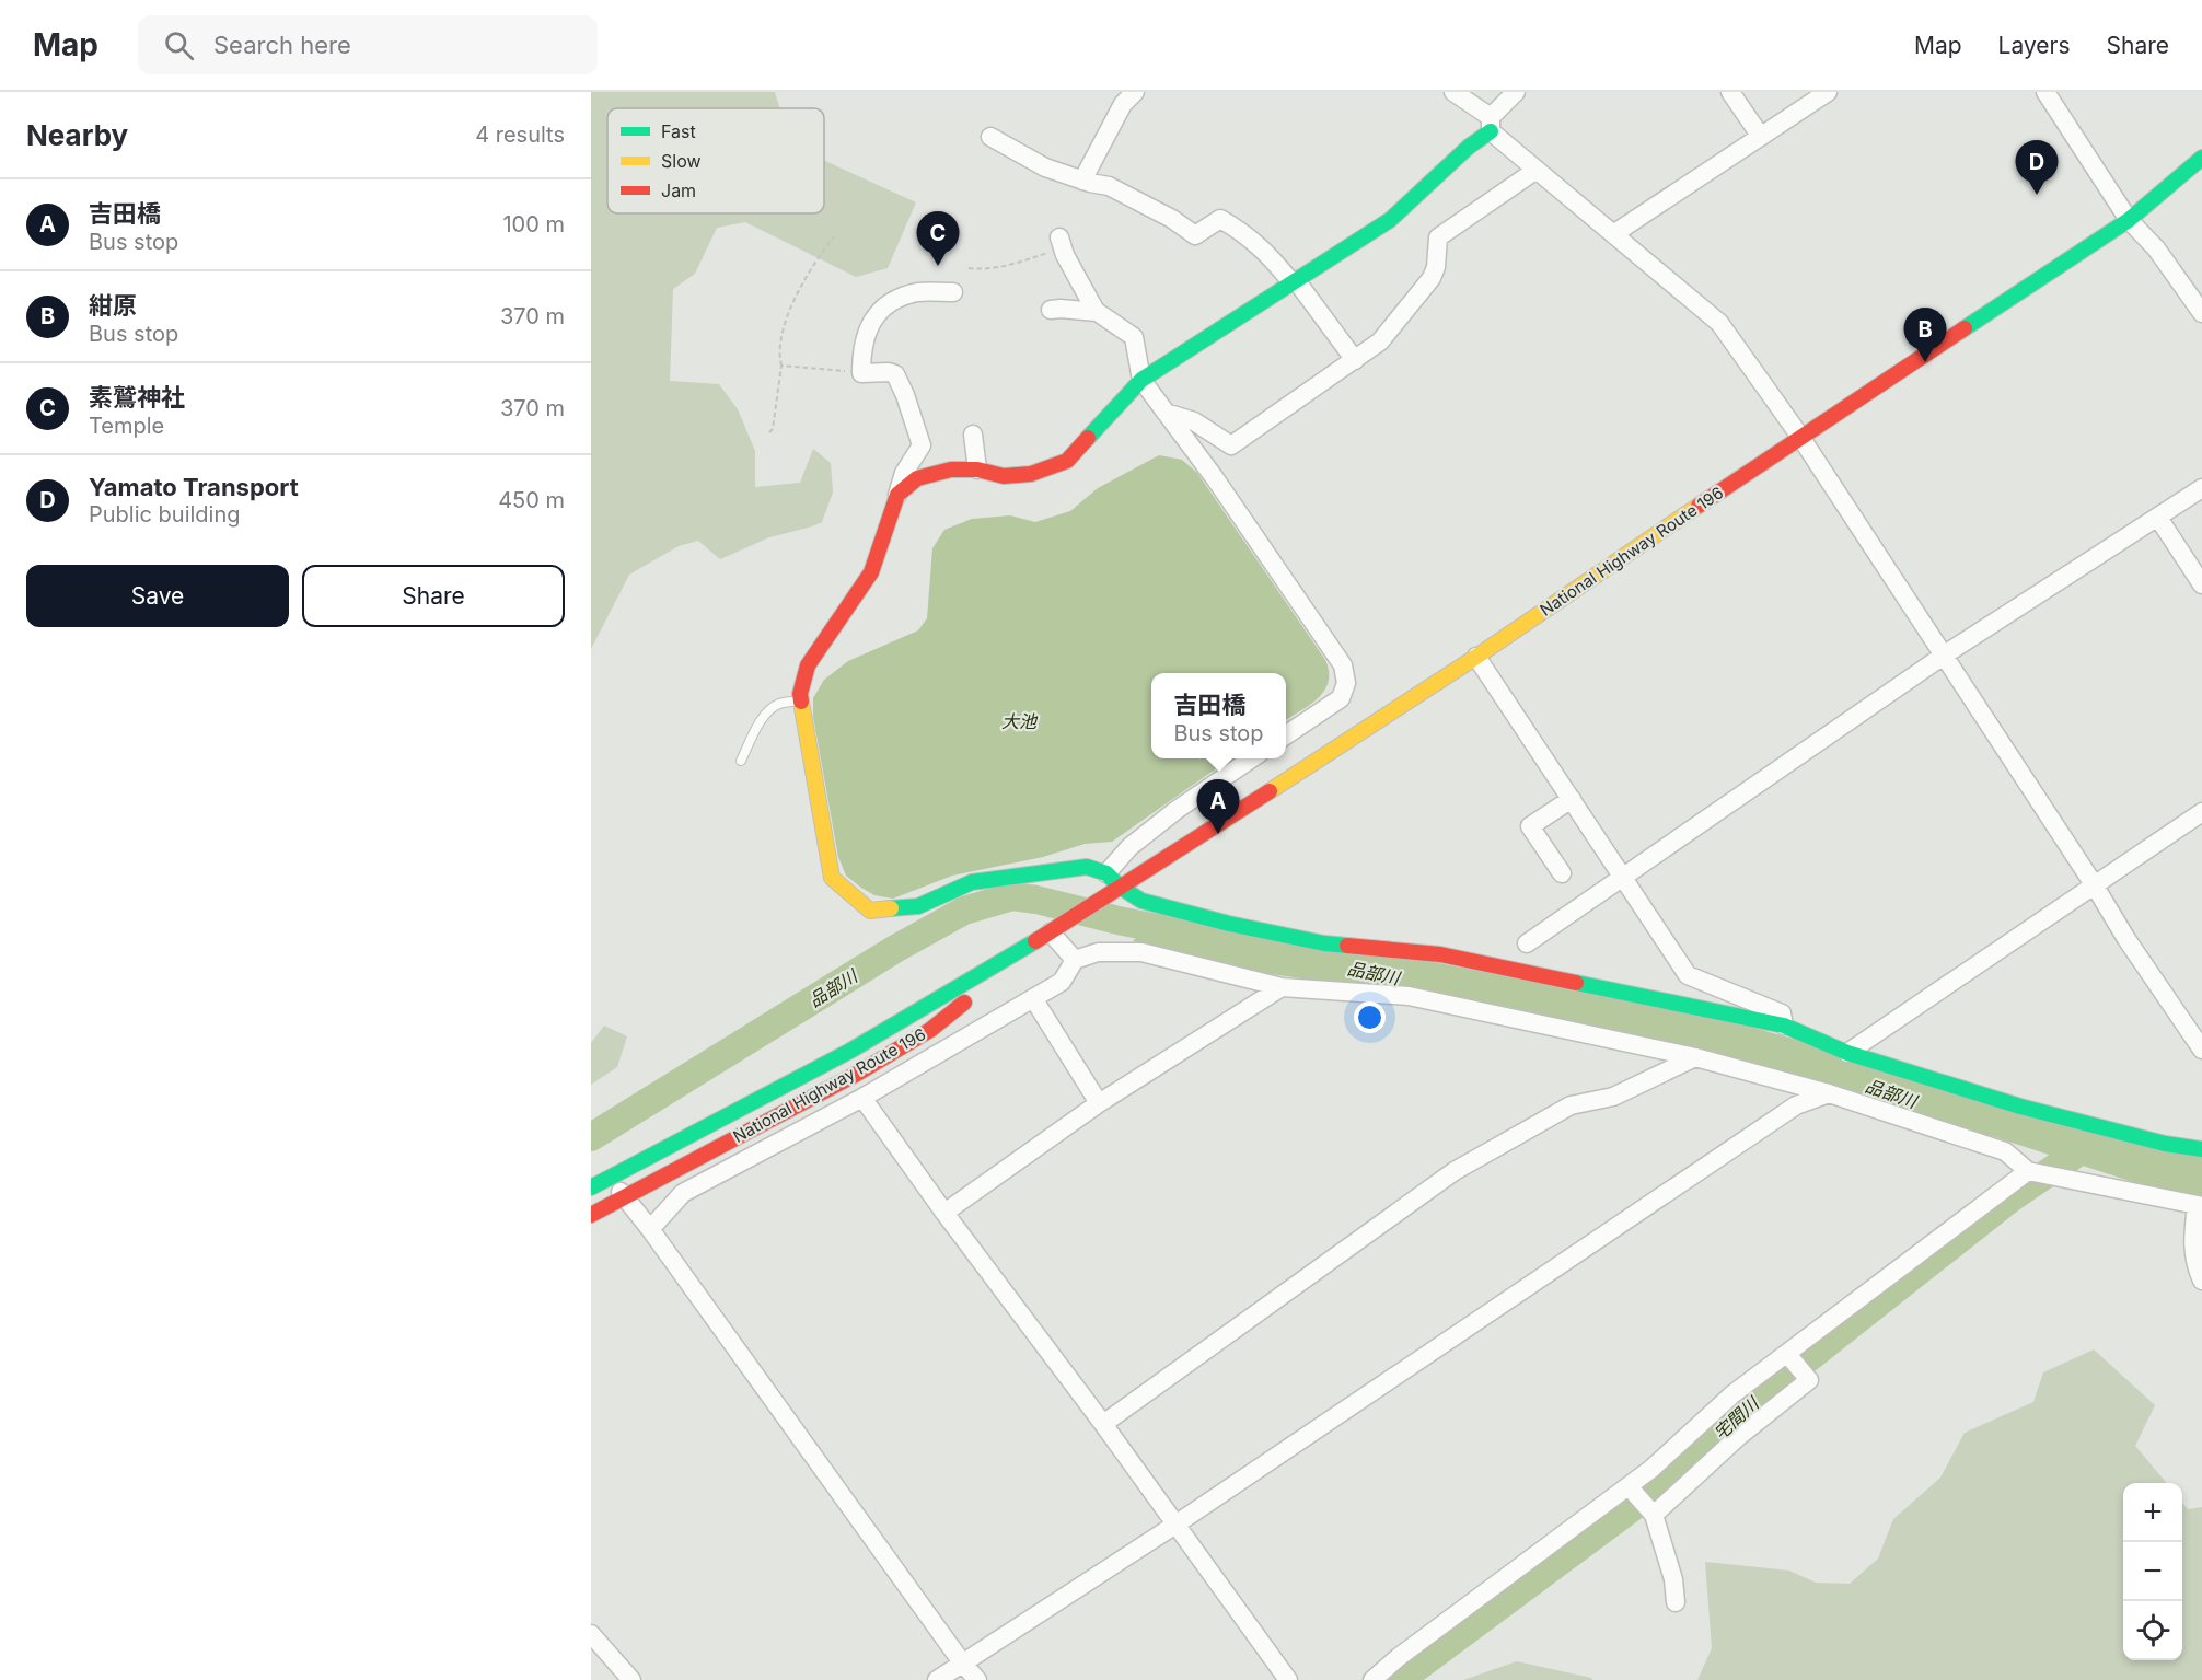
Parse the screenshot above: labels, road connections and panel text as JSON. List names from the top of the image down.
{
  "streets": {
    "main road": ["National Highway Route 196"]
  },
  "water": ["大池", "品部川", "宅間川"],
  "legend": ["Fast", "Slow", "Jam"],
  "page": {
    "header": "Map",
    "search": "Search here",
    "nav": ["Map", "Layers", "Share"],
    "heading": ["Nearby", "4 results"],
    "pins": [
      "D",
      "C",
      "B",
      "A"
    ],
    "list": [
      {
        "mark": "A",
        "name": "吉田橋",
        "note": "Bus stop",
        "value": "100 m"
      },
      {
        "mark": "B",
        "name": "紺原",
        "note": "Bus stop",
        "value": "370 m"
      },
      {
        "mark": "C",
        "name": "素鷲神社",
        "note": "Temple",
        "value": "370 m"
      },
      {
        "mark": "D",
        "name": "Yamato Transport",
        "note": "Public building",
        "value": "450 m"
      }
    ],
    "buttons": ["Save", "Share"],
    "popup": ["吉田橋", "Bus stop"],
    "map_buttons": ["+", "−"]
  }
}
